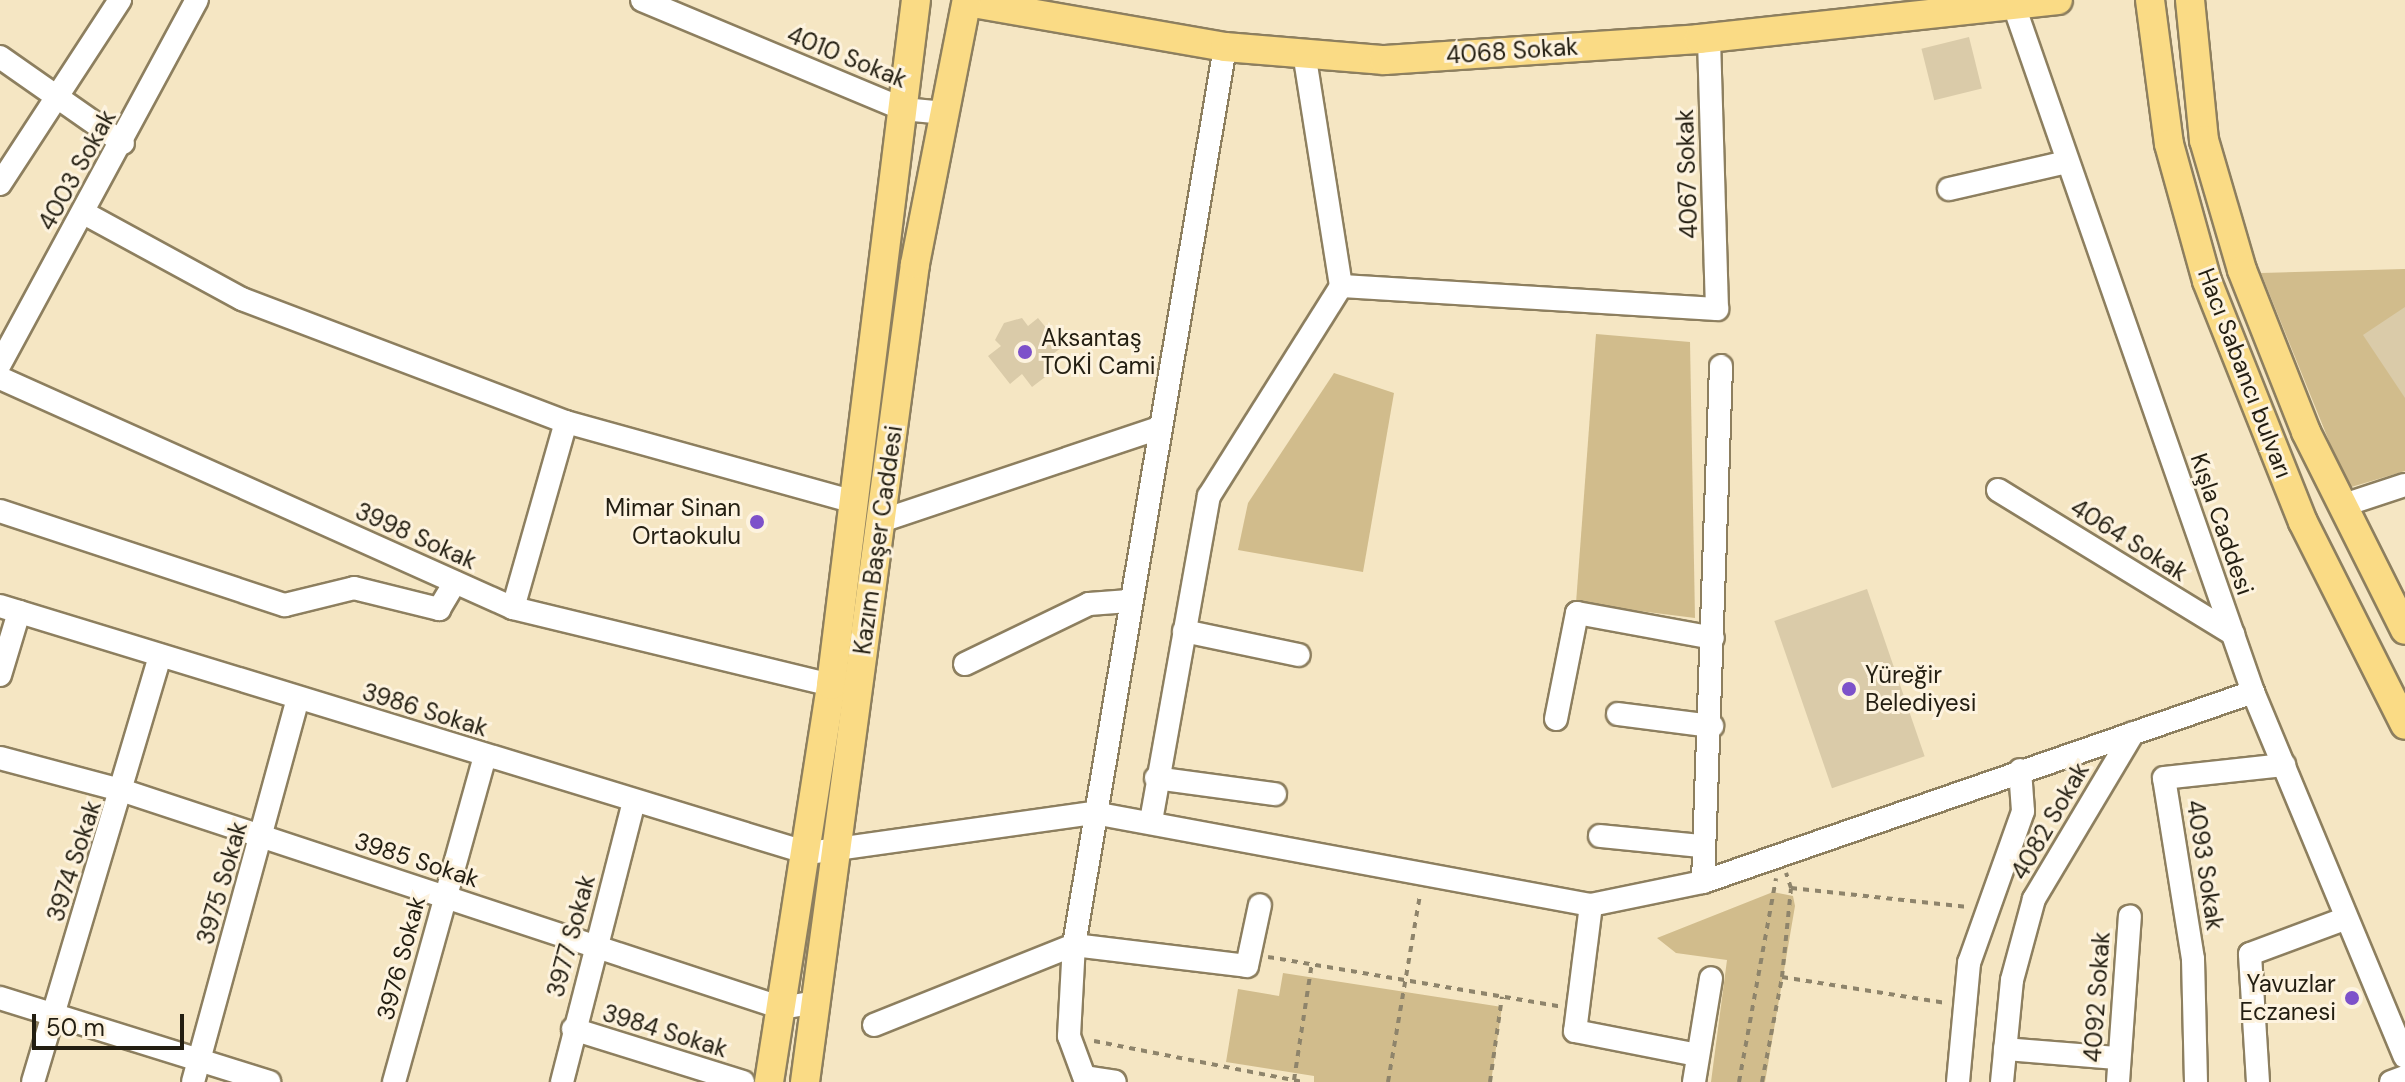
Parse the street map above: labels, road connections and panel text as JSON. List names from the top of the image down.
{
  "streets": {
    "main road": ["4068 Sokak", "Hacı Sabancı bulvarı", "Kazım Başer Caddesi"],
    "street": [
      "4010 Sokak",
      "4003 Sokak",
      "4067 Sokak",
      "Kışla Caddesi",
      "3998 Sokak",
      "4064 Sokak",
      "3986 Sokak",
      "4082 Sokak",
      "3985 Sokak",
      "3974 Sokak",
      "4093 Sokak",
      "3975 Sokak",
      "3977 Sokak",
      "3976 Sokak",
      "4092 Sokak",
      "3984 Sokak"
    ]
  },
  "crossings": [
    ["4068 Sokak", "4067 Sokak"],
    ["4068 Sokak", "Kışla Caddesi"],
    ["4068 Sokak", "Kazım Başer Caddesi"],
    ["4010 Sokak", "Kazım Başer Caddesi"],
    ["Kışla Caddesi", "4064 Sokak"],
    ["Kışla Caddesi", "4093 Sokak"],
    ["3998 Sokak", "Kazım Başer Caddesi"],
    ["Kazım Başer Caddesi", "3986 Sokak"],
    ["Kazım Başer Caddesi", "3985 Sokak"],
    ["3986 Sokak", "3974 Sokak"],
    ["3986 Sokak", "3975 Sokak"],
    ["3986 Sokak", "3977 Sokak"],
    ["3986 Sokak", "3976 Sokak"],
    ["3985 Sokak", "3974 Sokak"],
    ["3985 Sokak", "3975 Sokak"],
    ["3985 Sokak", "3977 Sokak"],
    ["3985 Sokak", "3976 Sokak"],
    ["3977 Sokak", "3984 Sokak"]
  ],
  "places": [
    "Aksantaş TOKİ Cami",
    "Mimar Sinan Ortaokulu",
    "Yüreğir Belediyesi",
    "Yavuzlar Eczanesi"
  ],
  "scale_bar": "50 m"
}
